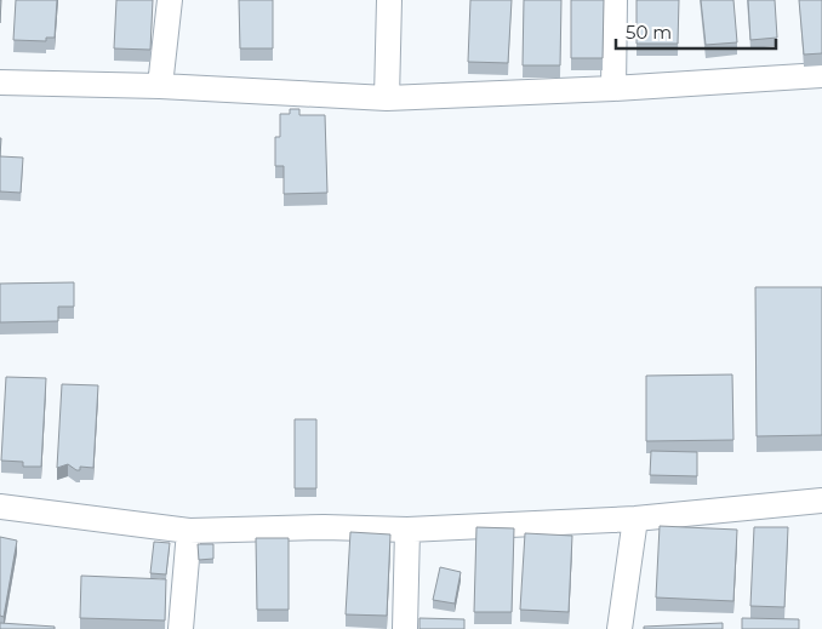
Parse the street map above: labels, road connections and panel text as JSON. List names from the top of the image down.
{
  "scale_bar": "50 m"
}
